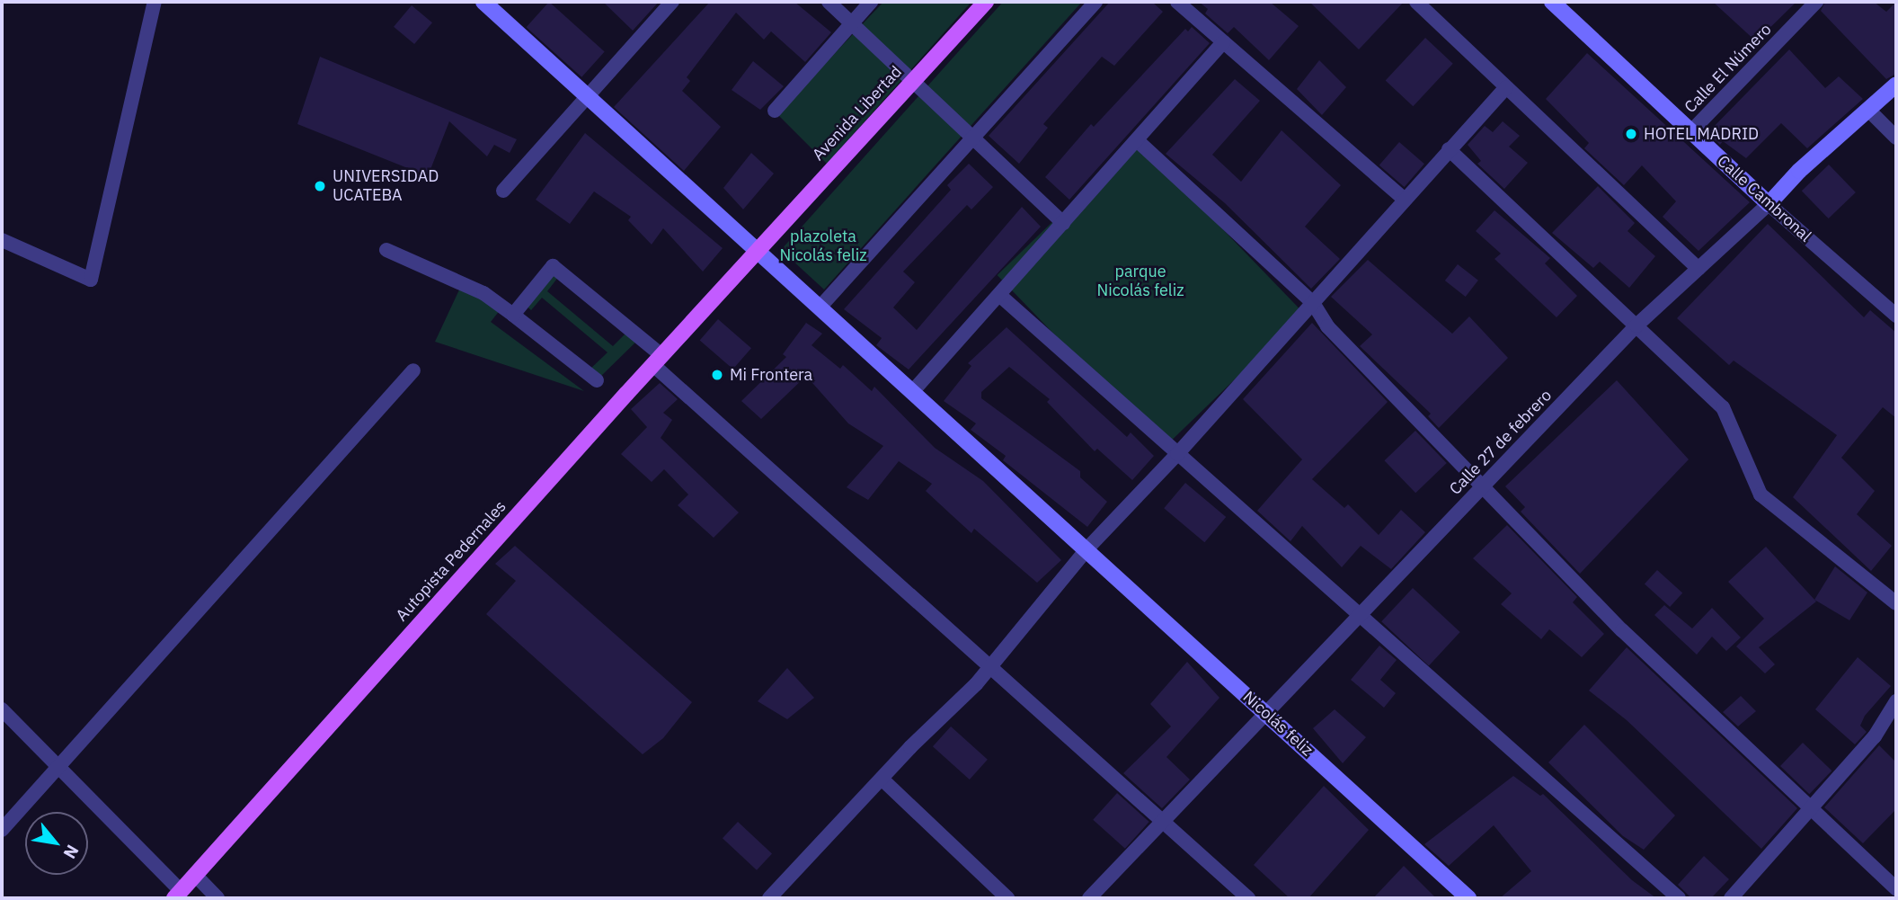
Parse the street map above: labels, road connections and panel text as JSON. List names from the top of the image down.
{
  "streets": {
    "main road": [
      "Avenida Libertad",
      "Calle Cambronal",
      "Autopista Pedernales",
      "Nicolás feliz"
    ],
    "street": ["Calle El Número", "Calle 27 de febrero"]
  },
  "crossings": [
    ["Calle El Número", "Calle Cambronal"],
    ["Avenida Libertad", "Autopista Pedernales"],
    ["Avenida Libertad", "Nicolás feliz"],
    ["Calle Cambronal", "Calle 27 de febrero"],
    ["Calle 27 de febrero", "Nicolás feliz"],
    ["Autopista Pedernales", "Nicolás feliz"]
  ],
  "parks": ["plazoleta Nicolás feliz", "parque Nicolás feliz"],
  "places": ["HOTEL MADRID", "UNIVERSIDAD UCATEBA", "Mi Frontera"],
  "north": "bottom right"
}
